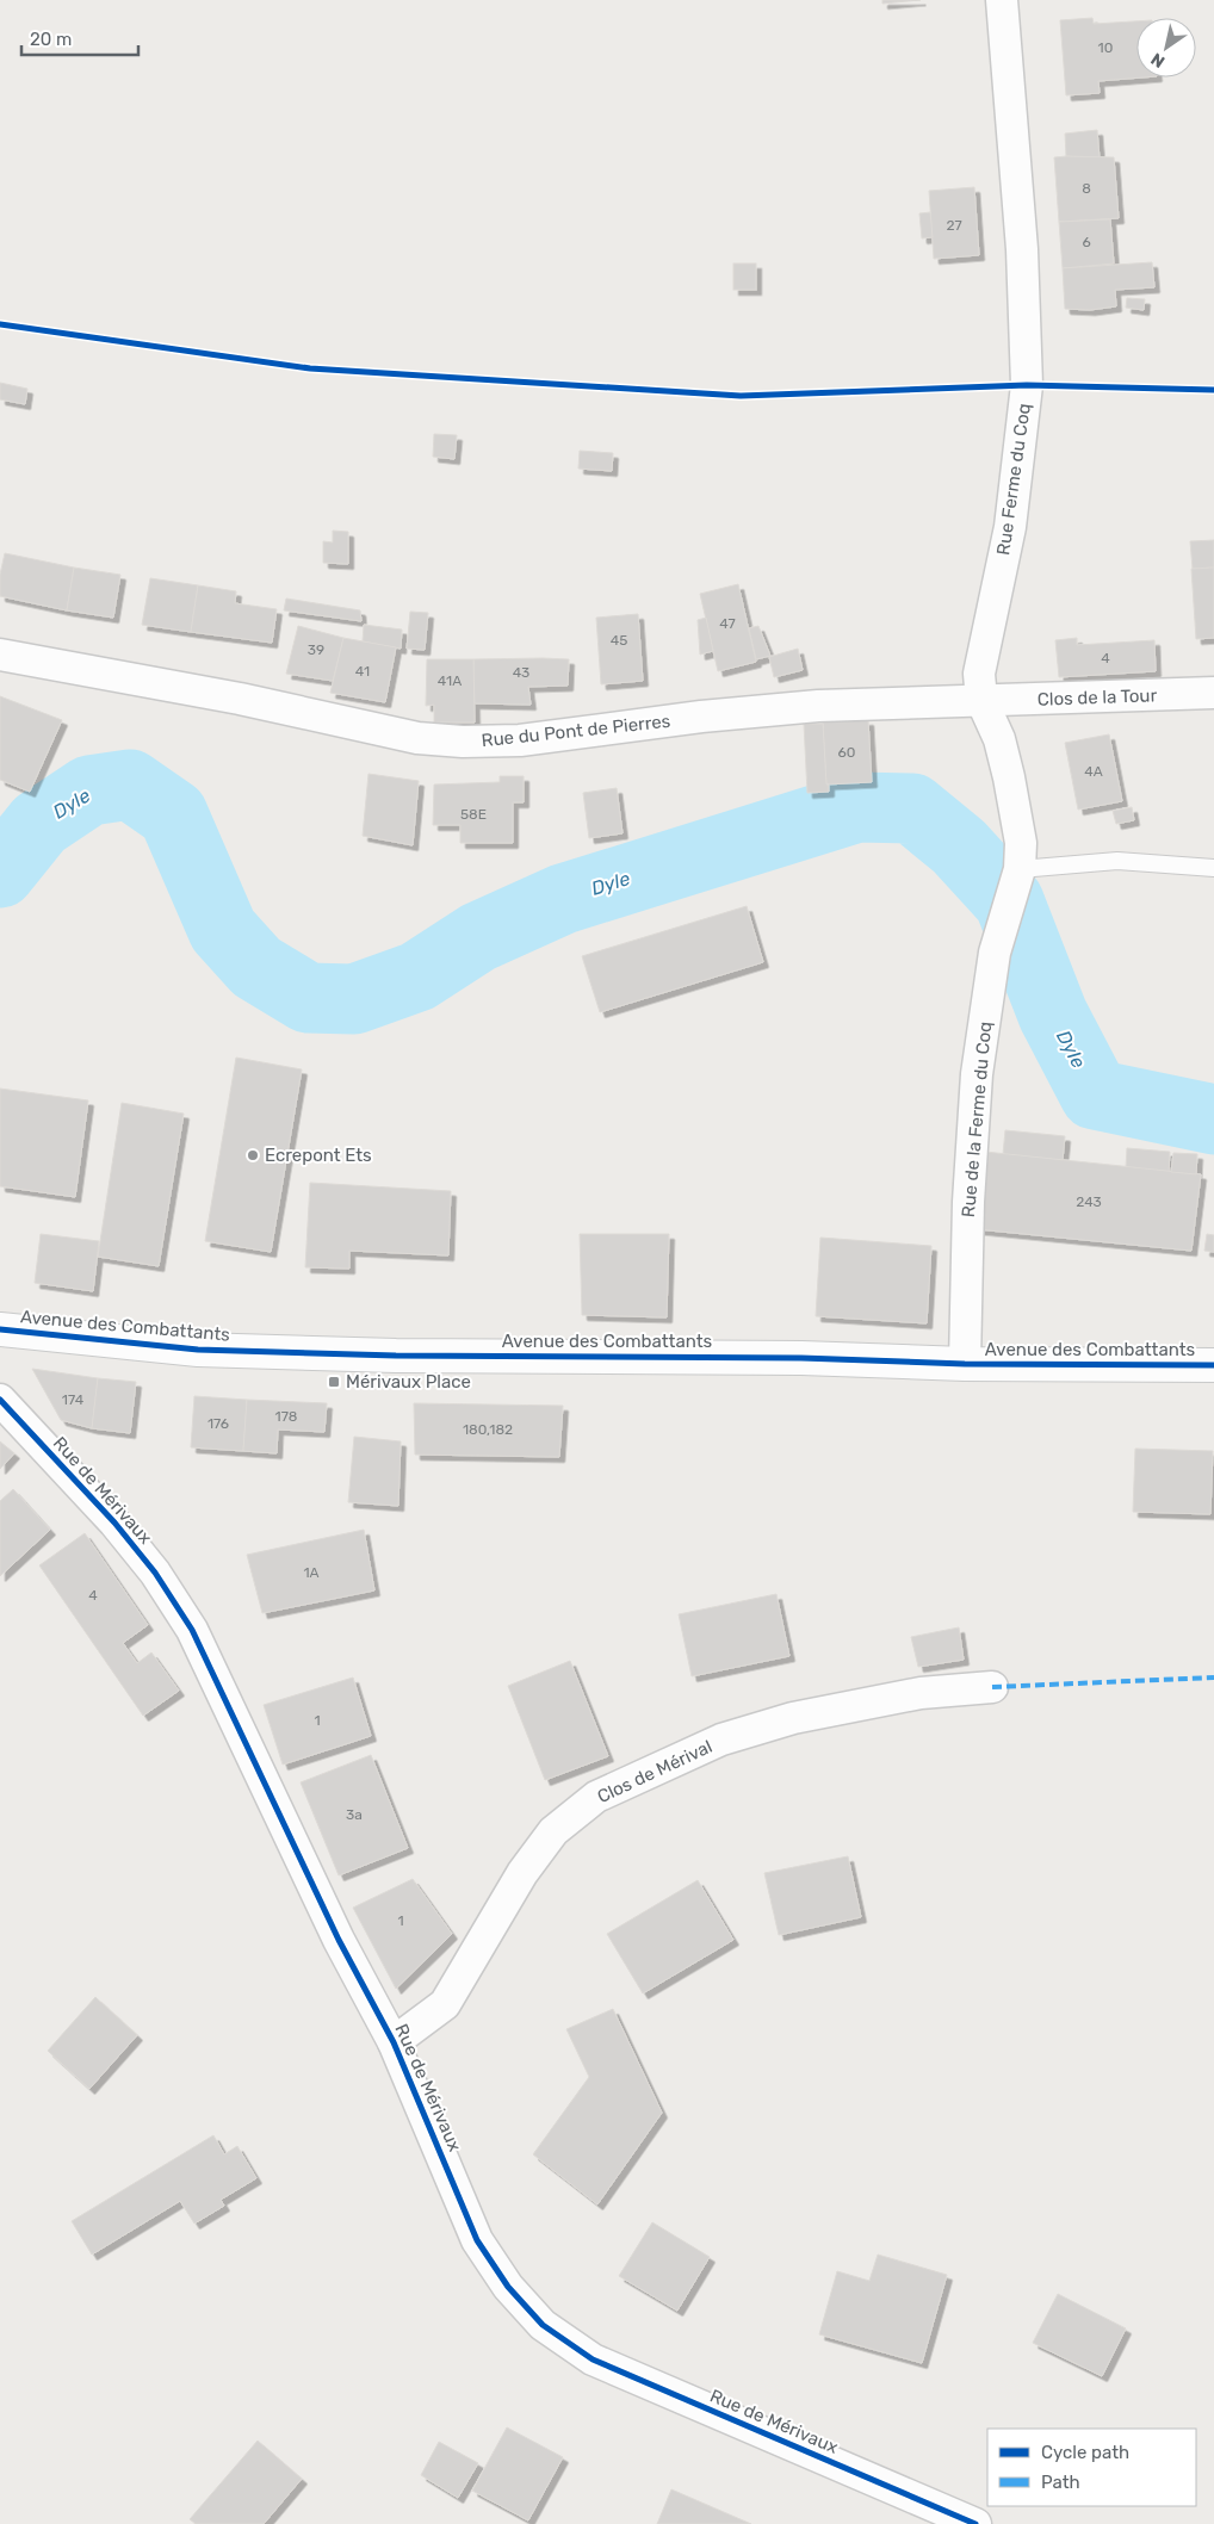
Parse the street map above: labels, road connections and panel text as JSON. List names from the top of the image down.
{
  "streets": {
    "main road": ["Avenue des Combattants"],
    "street": [
      "Rue Ferme du Coq",
      "Clos de la Tour",
      "Rue du Pont de Pierres",
      "Rue de la Ferme du Coq",
      "Rue de Mérivaux",
      "Clos de Mérival"
    ]
  },
  "crossings": [
    ["Rue Ferme du Coq", "Clos de la Tour"],
    ["Rue Ferme du Coq", "Rue du Pont de Pierres"],
    ["Rue Ferme du Coq", "Rue de la Ferme du Coq"],
    ["Clos de la Tour", "Rue du Pont de Pierres"],
    ["Rue de la Ferme du Coq", "Avenue des Combattants"],
    ["Rue de Mérivaux", "Clos de Mérival"]
  ],
  "water": ["Dyle"],
  "places": {
    "other": ["Ecrepont Ets"],
    "transit": ["Mérivaux Place"]
  },
  "house_numbers": [
    "10",
    "8",
    "27",
    "6",
    "47",
    "45",
    "39",
    "4",
    "41",
    "43",
    "41A",
    "60",
    "4A",
    "58E",
    "243",
    "174",
    "178",
    "176",
    "180,182",
    "1A",
    "4",
    "1",
    "3a",
    "1"
  ],
  "legend": ["Cycle path", "Path"],
  "scale_bar": "20 m",
  "north": "bottom left"
}
